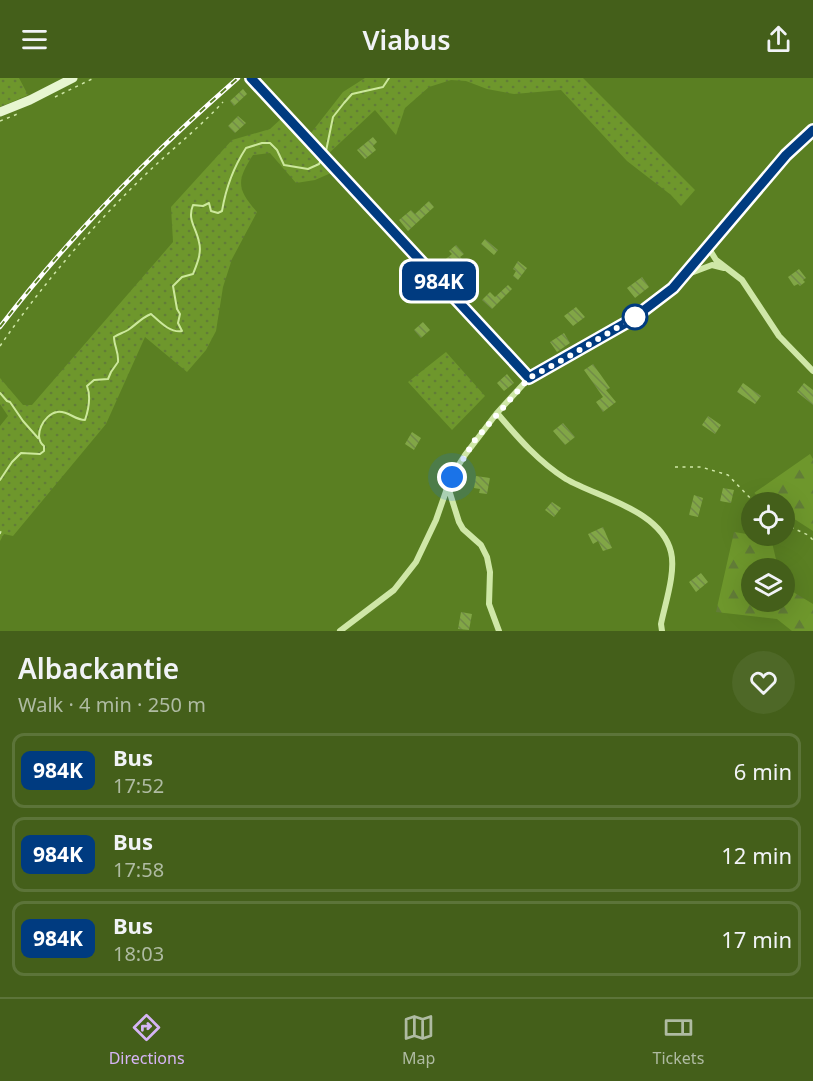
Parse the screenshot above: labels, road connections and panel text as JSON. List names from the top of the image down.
{
  "lines": ["bus line 984K"],
  "page": {
    "header": "Viabus",
    "on_map": "984K",
    "heading": ["Albackantie", "Walk · 4 min · 250 m"],
    "list": [
      {
        "mark": "984K",
        "name": "Bus",
        "note": "17:52",
        "value": "6 min"
      },
      {
        "mark": "984K",
        "name": "Bus",
        "note": "17:58",
        "value": "12 min"
      },
      {
        "mark": "984K",
        "name": "Bus",
        "note": "18:03",
        "value": "17 min"
      }
    ],
    "tabs": ["Directions", "Map", "Tickets"]
  }
}
